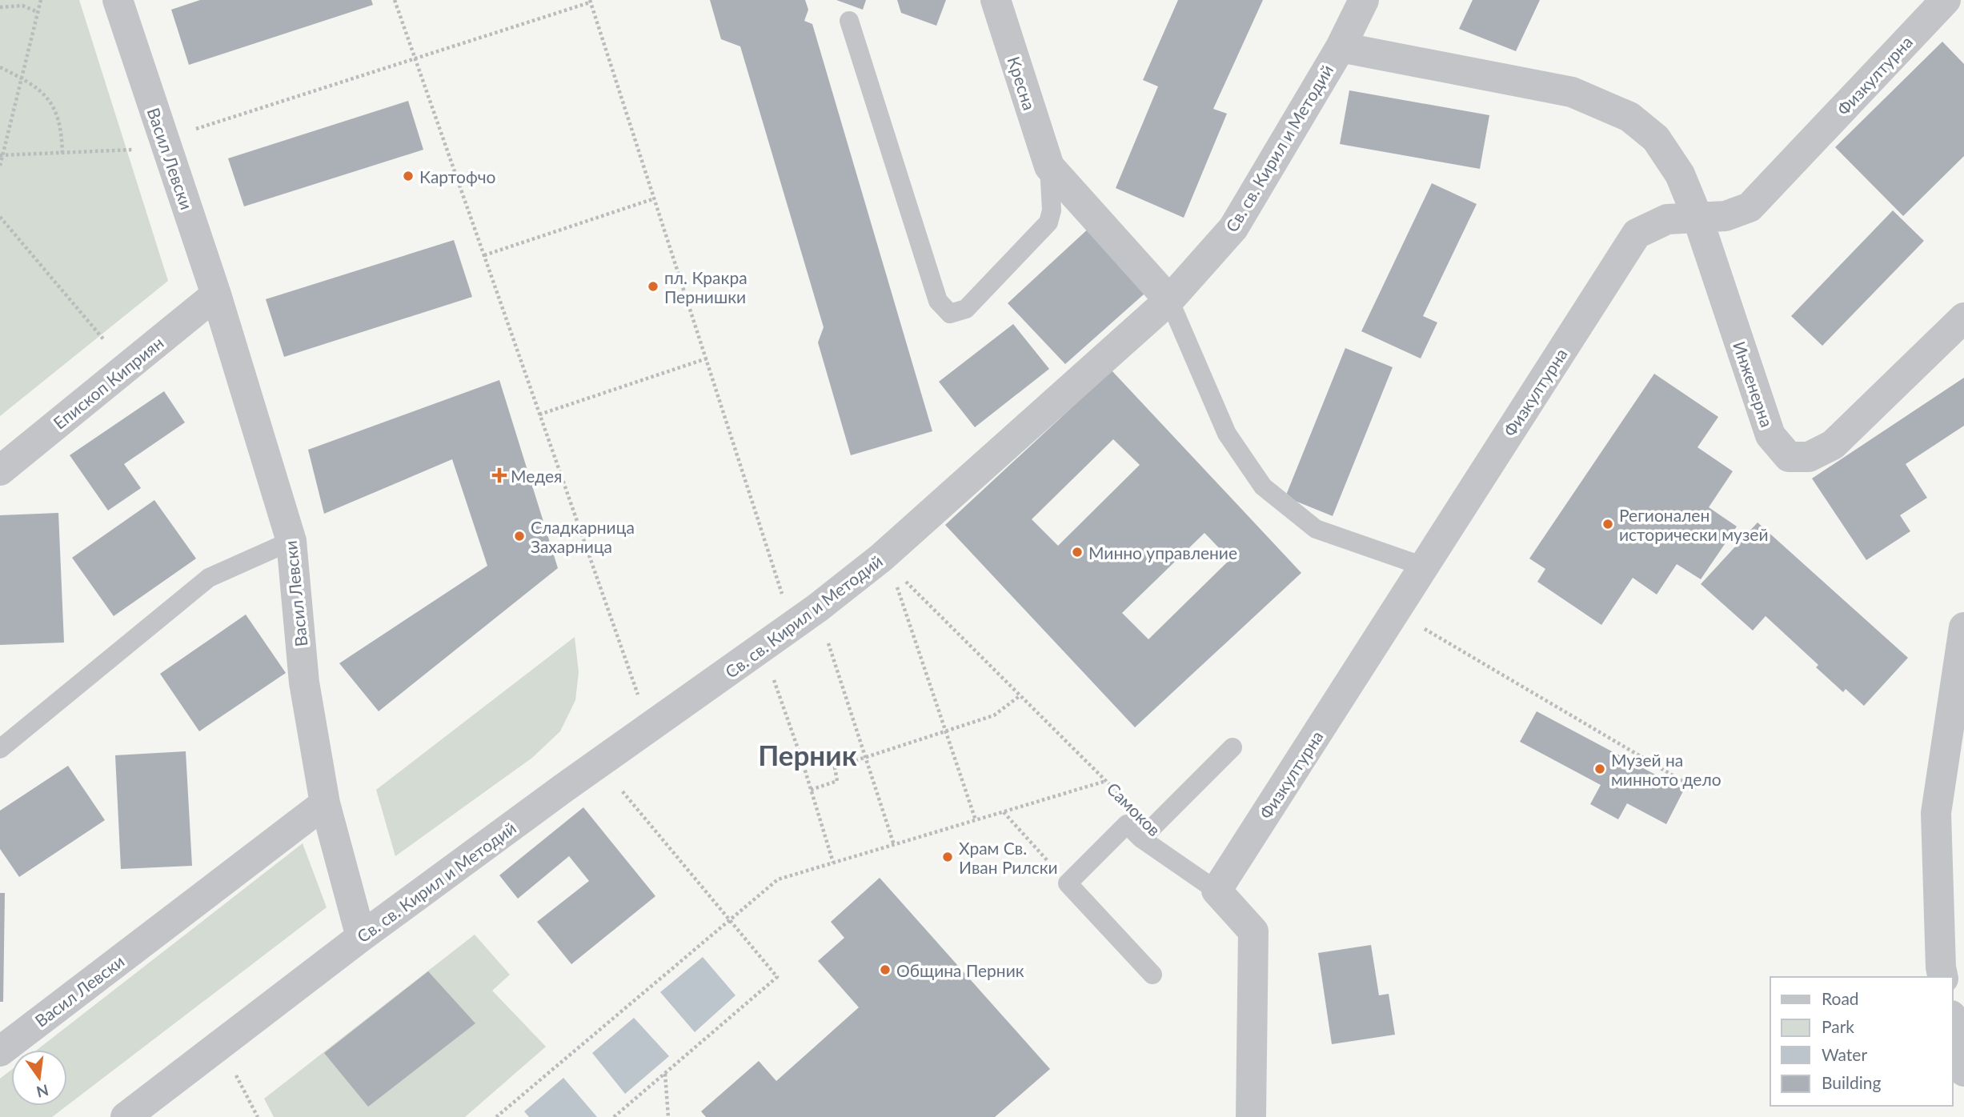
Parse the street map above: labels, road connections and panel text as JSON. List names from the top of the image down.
{
  "streets": {
    "street": [
      "Физкултурна",
      "Кресна",
      "Св. св. Кирил и Методий",
      "Васил Левски",
      "Епископ Киприян",
      "Инженерна"
    ],
    "path": ["Самоков"]
  },
  "crossings": [
    ["Физкултурна", "Инженерна"],
    ["Св. св. Кирил и Методий", "Инженерна"],
    ["Св. св. Кирил и Методий", "Самоков"],
    ["Васил Левски", "Епископ Киприян"]
  ],
  "districts": ["Перник"],
  "places": {
    "other": [
      "Картофчо",
      "пл. Кракра Пернишки",
      "Регионален исторически музей",
      "Сладкарница Захарница",
      "Минно управление",
      "Музей на минното дело",
      "Храм Св. Иван Рилски",
      "Община Перник"
    ],
    "health": ["Медея"]
  },
  "legend": [
    "Road",
    "Park",
    "Water",
    "Building"
  ],
  "north": "bottom"
}
